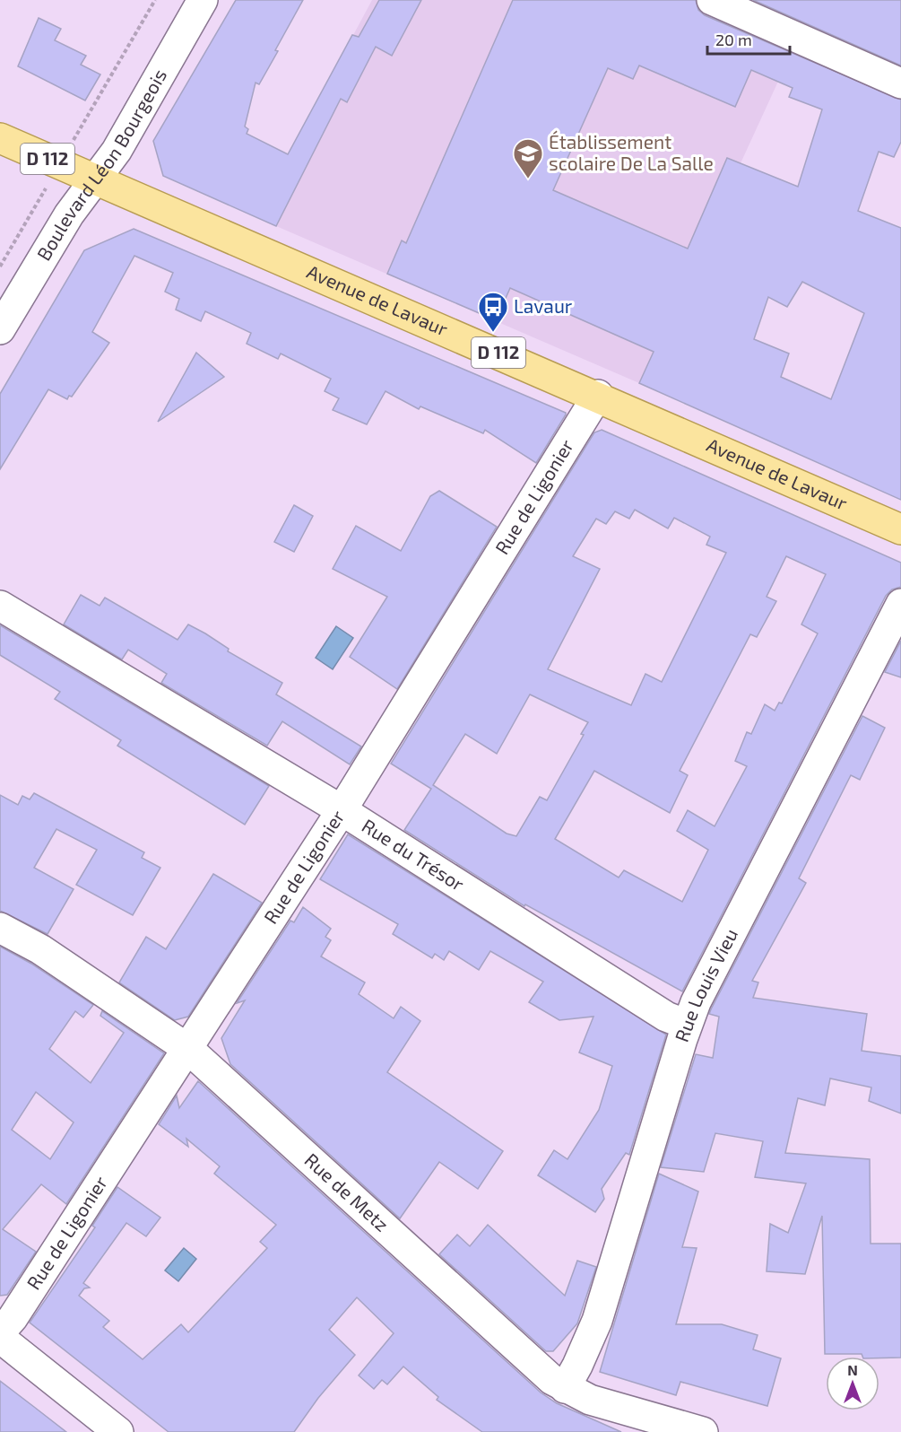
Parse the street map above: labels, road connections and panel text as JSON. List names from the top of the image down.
{
  "streets": {
    "main road": ["D 112", "Avenue de Lavaur"],
    "street": [
      "Boulevard Léon Bourgeois",
      "Rue de Ligonier",
      "Rue du Trésor",
      "Rue Louis Vieu",
      "Rue de Metz"
    ]
  },
  "crossings": [
    ["Boulevard Léon Bourgeois", "Avenue de Lavaur"],
    ["Avenue de Lavaur", "Rue de Ligonier"],
    ["Rue de Ligonier", "Rue du Trésor"],
    ["Rue de Ligonier", "Rue de Metz"],
    ["Rue du Trésor", "Rue Louis Vieu"],
    ["Rue Louis Vieu", "Rue de Metz"]
  ],
  "places": {
    "school or university": ["Établissement scolaire De La Salle"],
    "bus stop": ["Lavaur"]
  },
  "scale_bar": "20 m",
  "north": "top"
}
